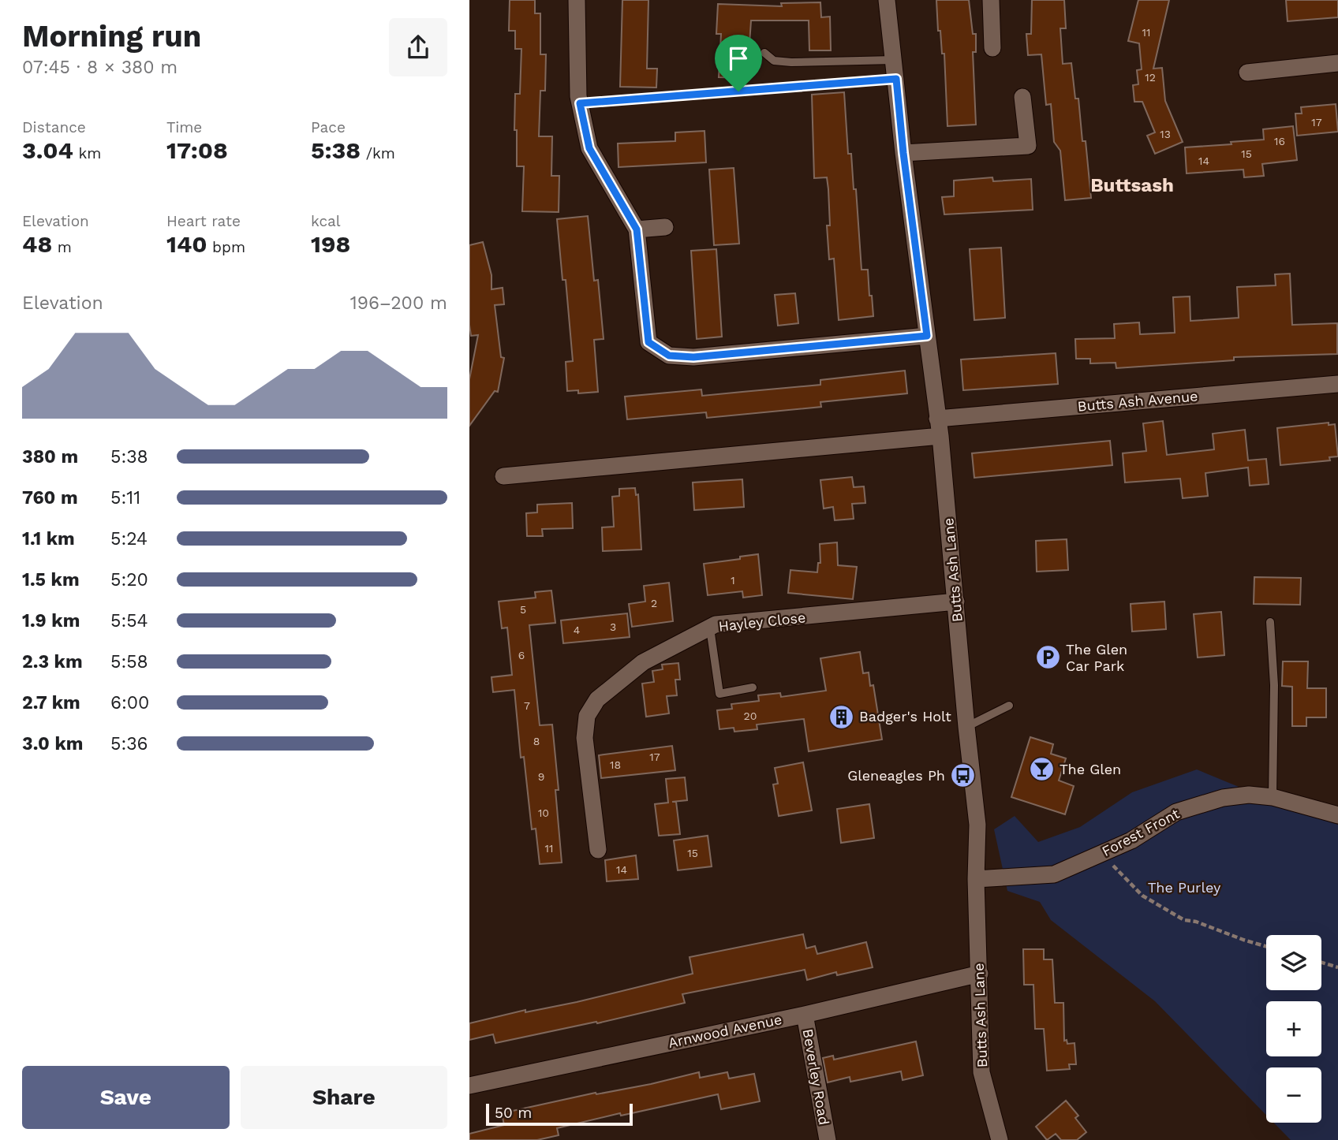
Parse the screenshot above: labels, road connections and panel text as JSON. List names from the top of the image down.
{
  "streets": {
    "street": [
      "Butts Ash Avenue",
      "Butts Ash Lane",
      "Hayley Close",
      "Forest Front",
      "Arnwood Avenue",
      "Beverley Road"
    ]
  },
  "crossings": [
    ["Butts Ash Avenue", "Butts Ash Lane"],
    ["Butts Ash Lane", "Hayley Close"],
    ["Butts Ash Lane", "Forest Front"],
    ["Butts Ash Lane", "Arnwood Avenue"],
    ["Arnwood Avenue", "Beverley Road"]
  ],
  "districts": ["Buttsash"],
  "parks": ["The Purley"],
  "places": {
    "parking": ["The Glen Car Park"],
    "building": ["Badger's Holt"],
    "bar": ["The Glen"],
    "bus stop": ["Gleneagles Ph"]
  },
  "house_numbers": [
    "11",
    "12",
    "17",
    "13",
    "16",
    "15",
    "14",
    "1",
    "2",
    "5",
    "3",
    "4",
    "6",
    "7",
    "20",
    "8",
    "17",
    "18",
    "9",
    "10",
    "11",
    "15",
    "14"
  ],
  "scale_bar": "50 m",
  "page": {
    "heading": ["Morning run", "07:45 · 8 × 380 m"],
    "stats": [
      ["Distance", "3.04 km"],
      ["Time", "17:08"],
      ["Pace", "5:38 /km"],
      ["Elevation", "48 m"],
      ["Heart rate", "140 bpm"],
      ["kcal", "198"]
    ],
    "chart": ["Elevation", "196–200 m"],
    "list": [
      {
        "name": "380 m",
        "note": "5:38"
      },
      {
        "name": "760 m",
        "note": "5:11"
      },
      {
        "name": "1.1 km",
        "note": "5:24"
      },
      {
        "name": "1.5 km",
        "note": "5:20"
      },
      {
        "name": "1.9 km",
        "note": "5:54"
      },
      {
        "name": "2.3 km",
        "note": "5:58"
      },
      {
        "name": "2.7 km",
        "note": "6:00"
      },
      {
        "name": "3.0 km",
        "note": "5:36"
      }
    ],
    "map_buttons": ["+", "−"],
    "buttons": ["Save", "Share"],
    "scale": "50 m"
  }
}
